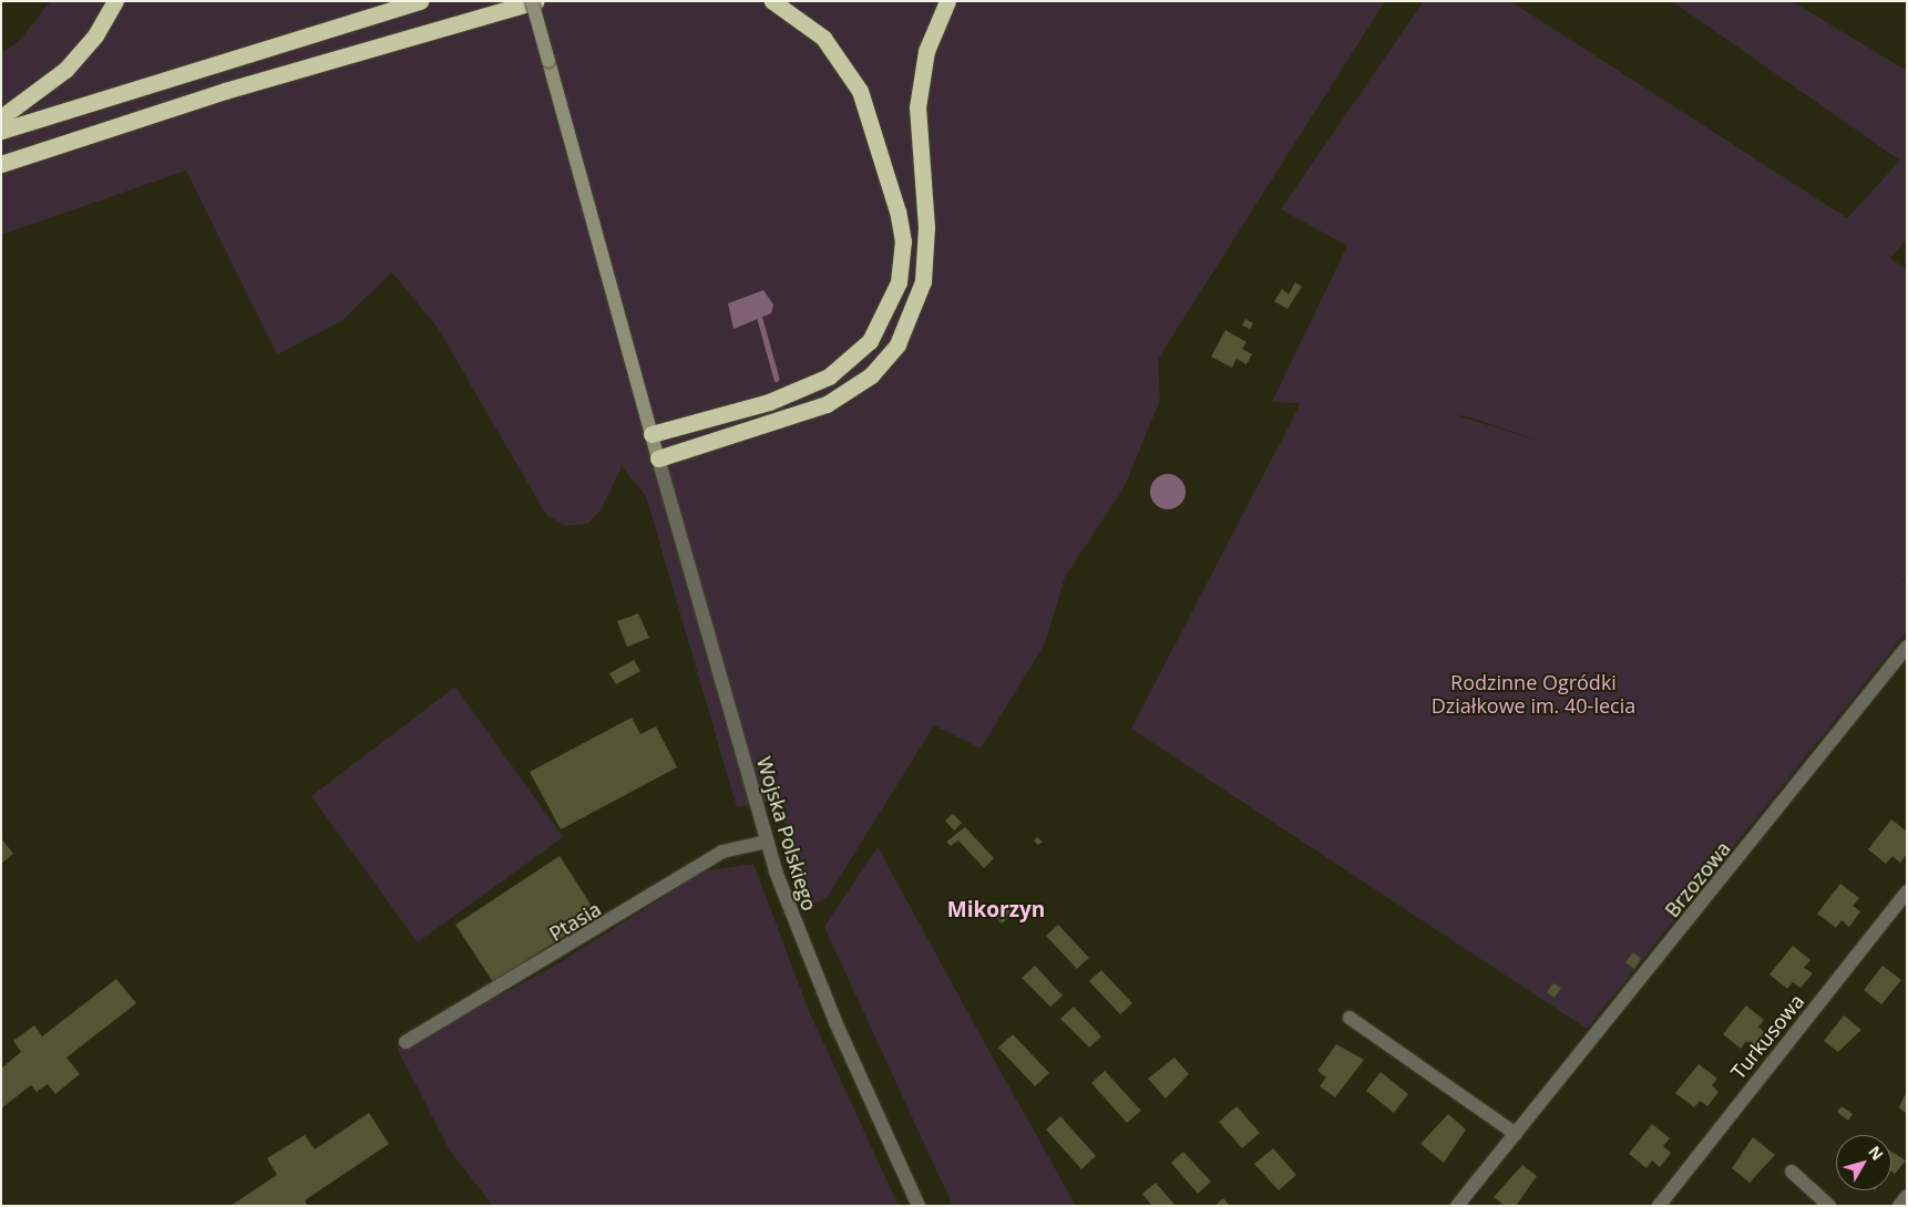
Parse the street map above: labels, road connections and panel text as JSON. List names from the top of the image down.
{
  "streets": {
    "street": [
      "Wojska Polskiego",
      "Brzozowa",
      "Ptasia",
      "Turkusowa"
    ]
  },
  "crossings": [
    ["Wojska Polskiego", "Ptasia"]
  ],
  "districts": ["Mikorzyn"],
  "parks": ["Rodzinne Ogródki Działkowe im. 40-lecia"],
  "north": "top right"
}
